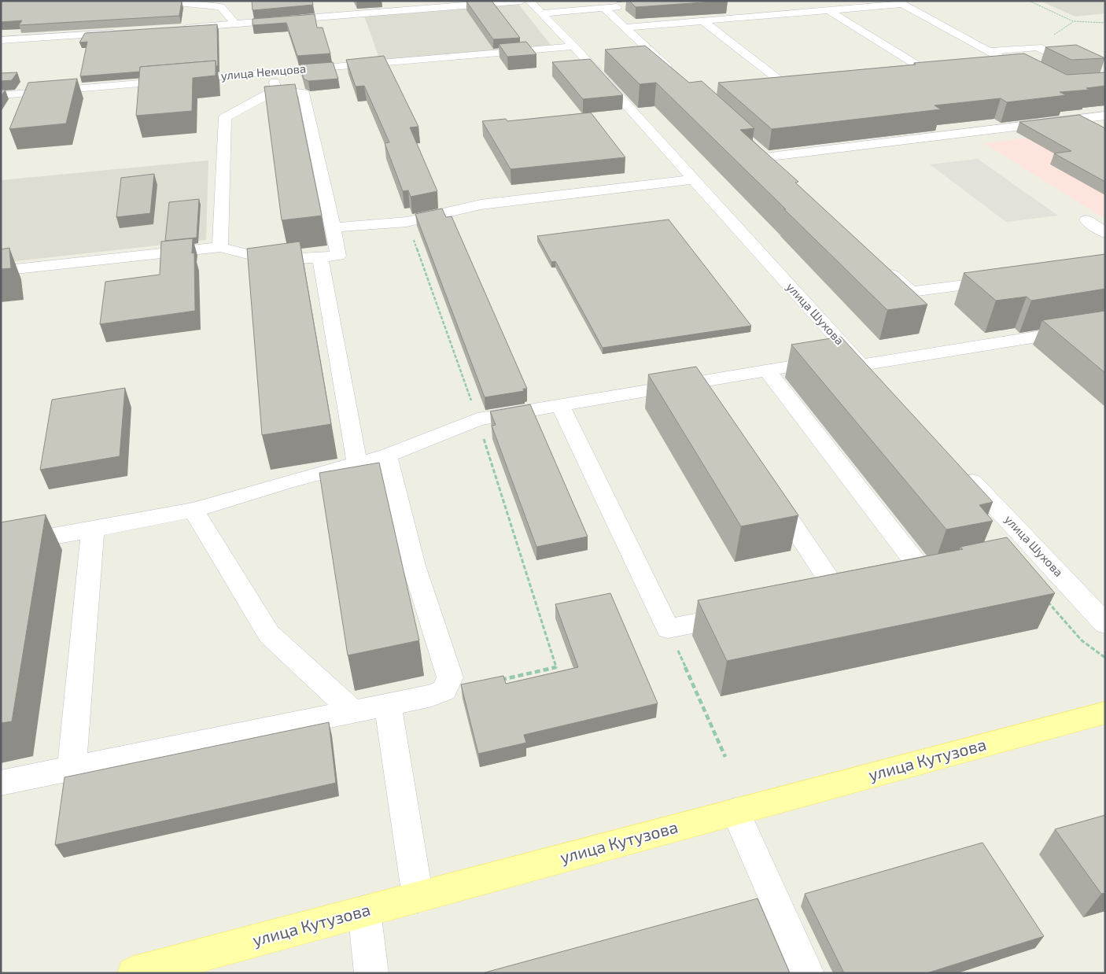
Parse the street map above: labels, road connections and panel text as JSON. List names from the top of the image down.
{
  "streets": {
    "main road": ["улица Кутузова"],
    "street": ["улица Немцова", "улица Шухова"]
  },
  "crossings": [
    ["улица Немцова", "улица Шухова"]
  ]
}
